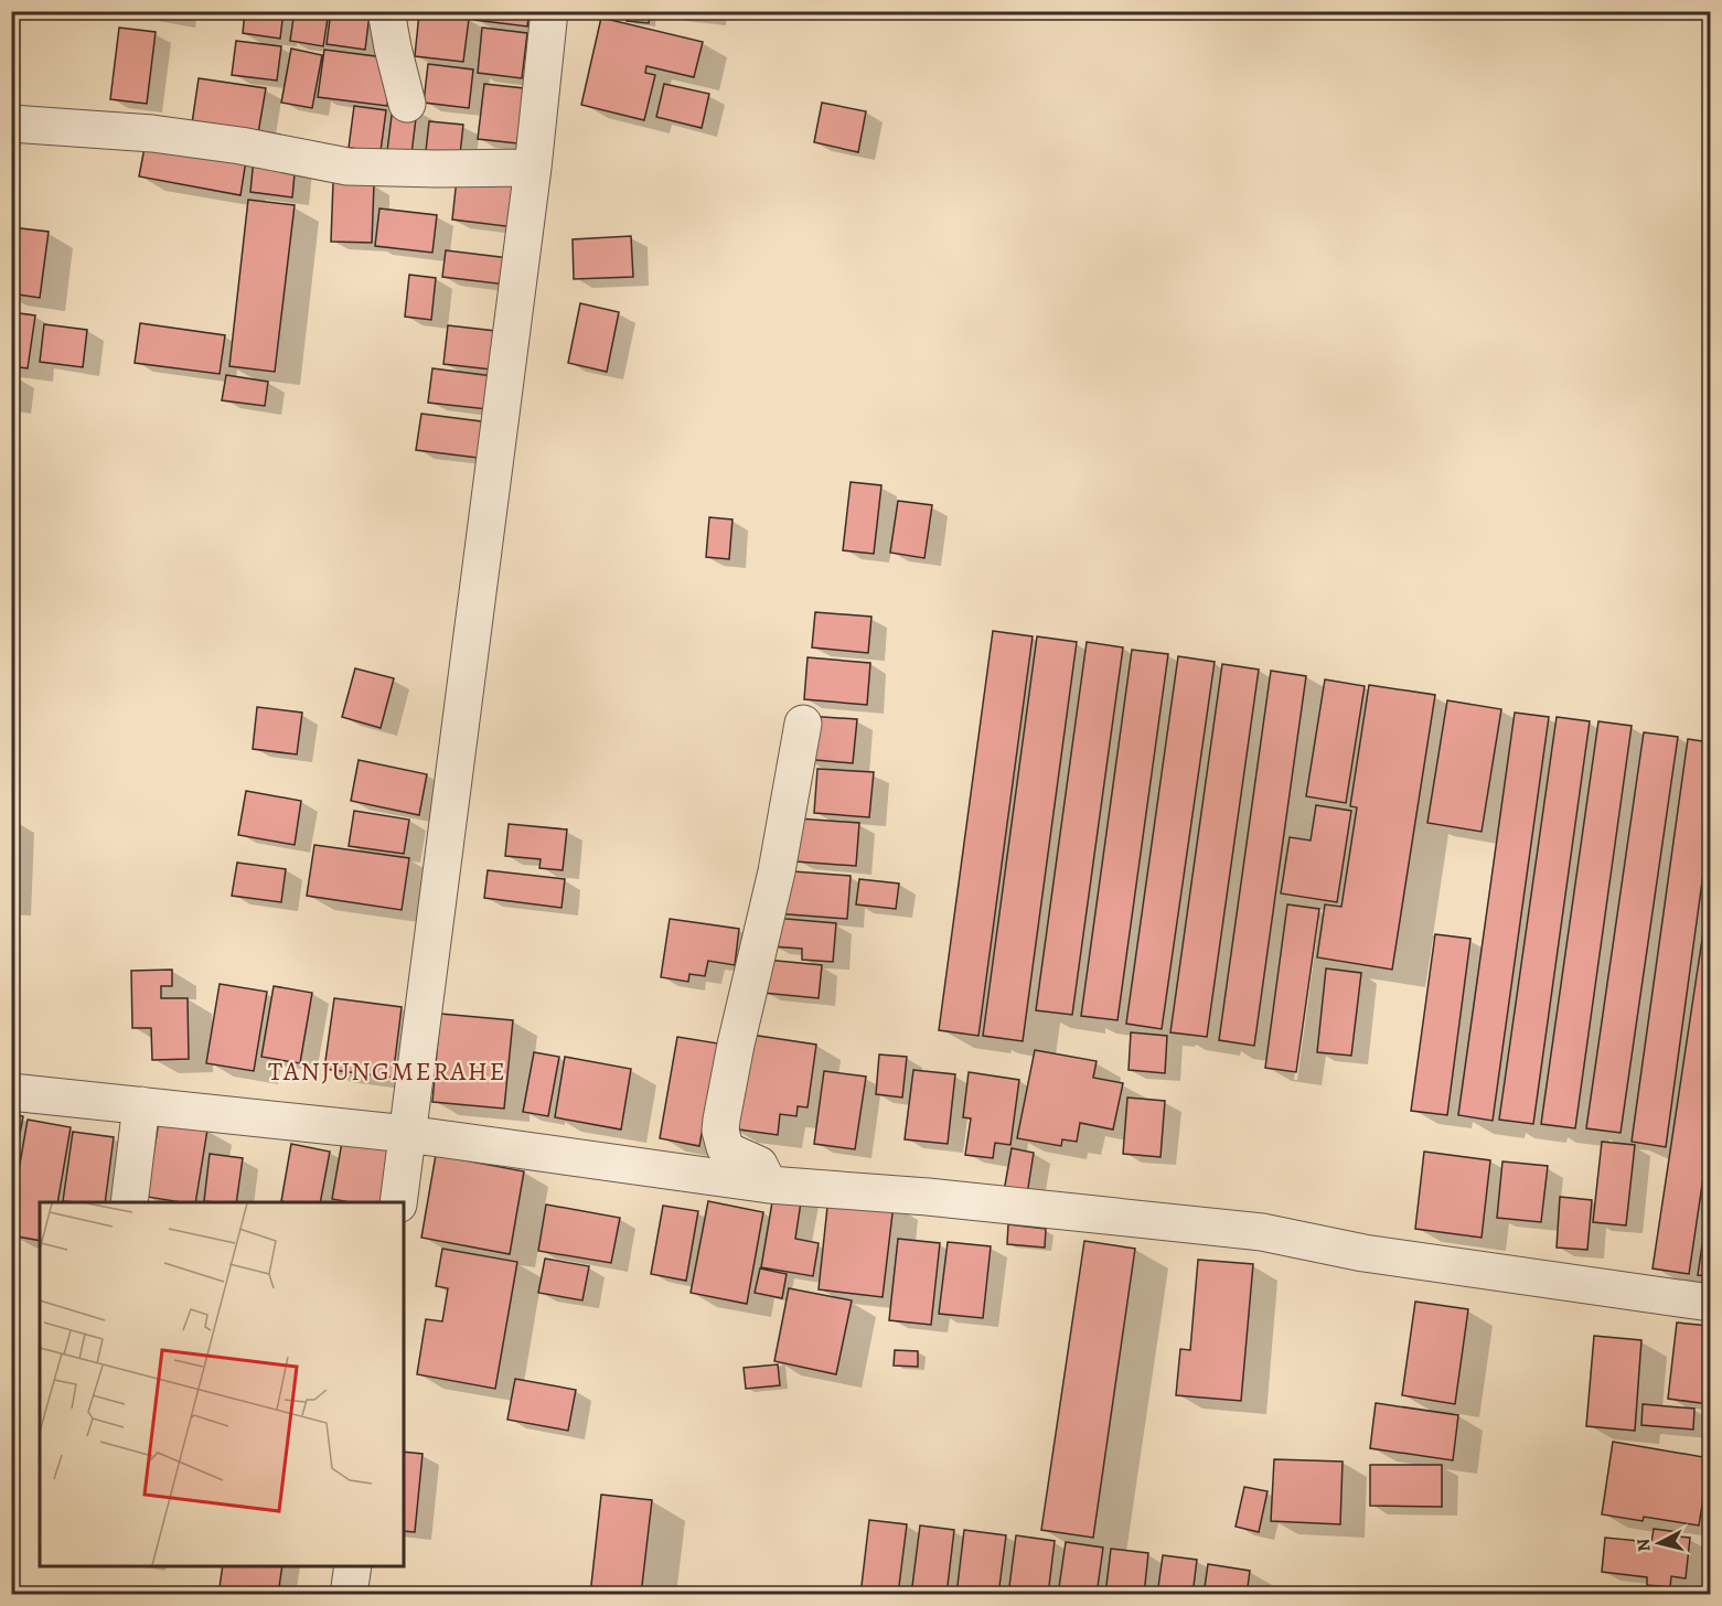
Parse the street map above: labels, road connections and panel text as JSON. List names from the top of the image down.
{
  "districts": ["TANJUNGMERAHE"],
  "north": "left"
}
